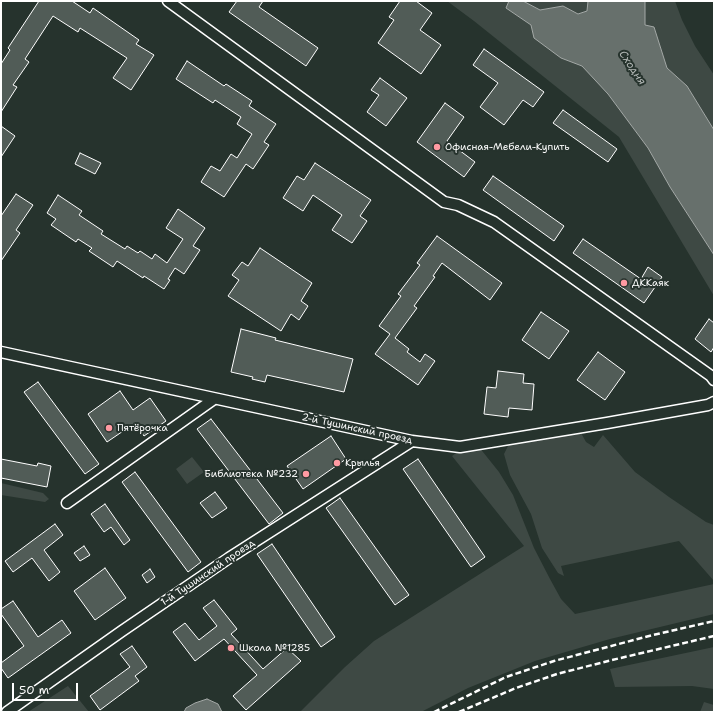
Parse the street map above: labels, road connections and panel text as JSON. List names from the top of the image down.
{
  "streets": {
    "street": ["2-й Тушинский проезд", "1-й Тушинский проезд"]
  },
  "crossings": [
    ["2-й Тушинский проезд", "1-й Тушинский проезд"]
  ],
  "water": ["Сходня"],
  "places": [
    "Офисная-Мебели-Купить",
    "ДККаяк",
    "Пятёрочка",
    "Крылья",
    "Библиотека №232",
    "Школа №1285"
  ],
  "scale_bar": "50 m"
}
